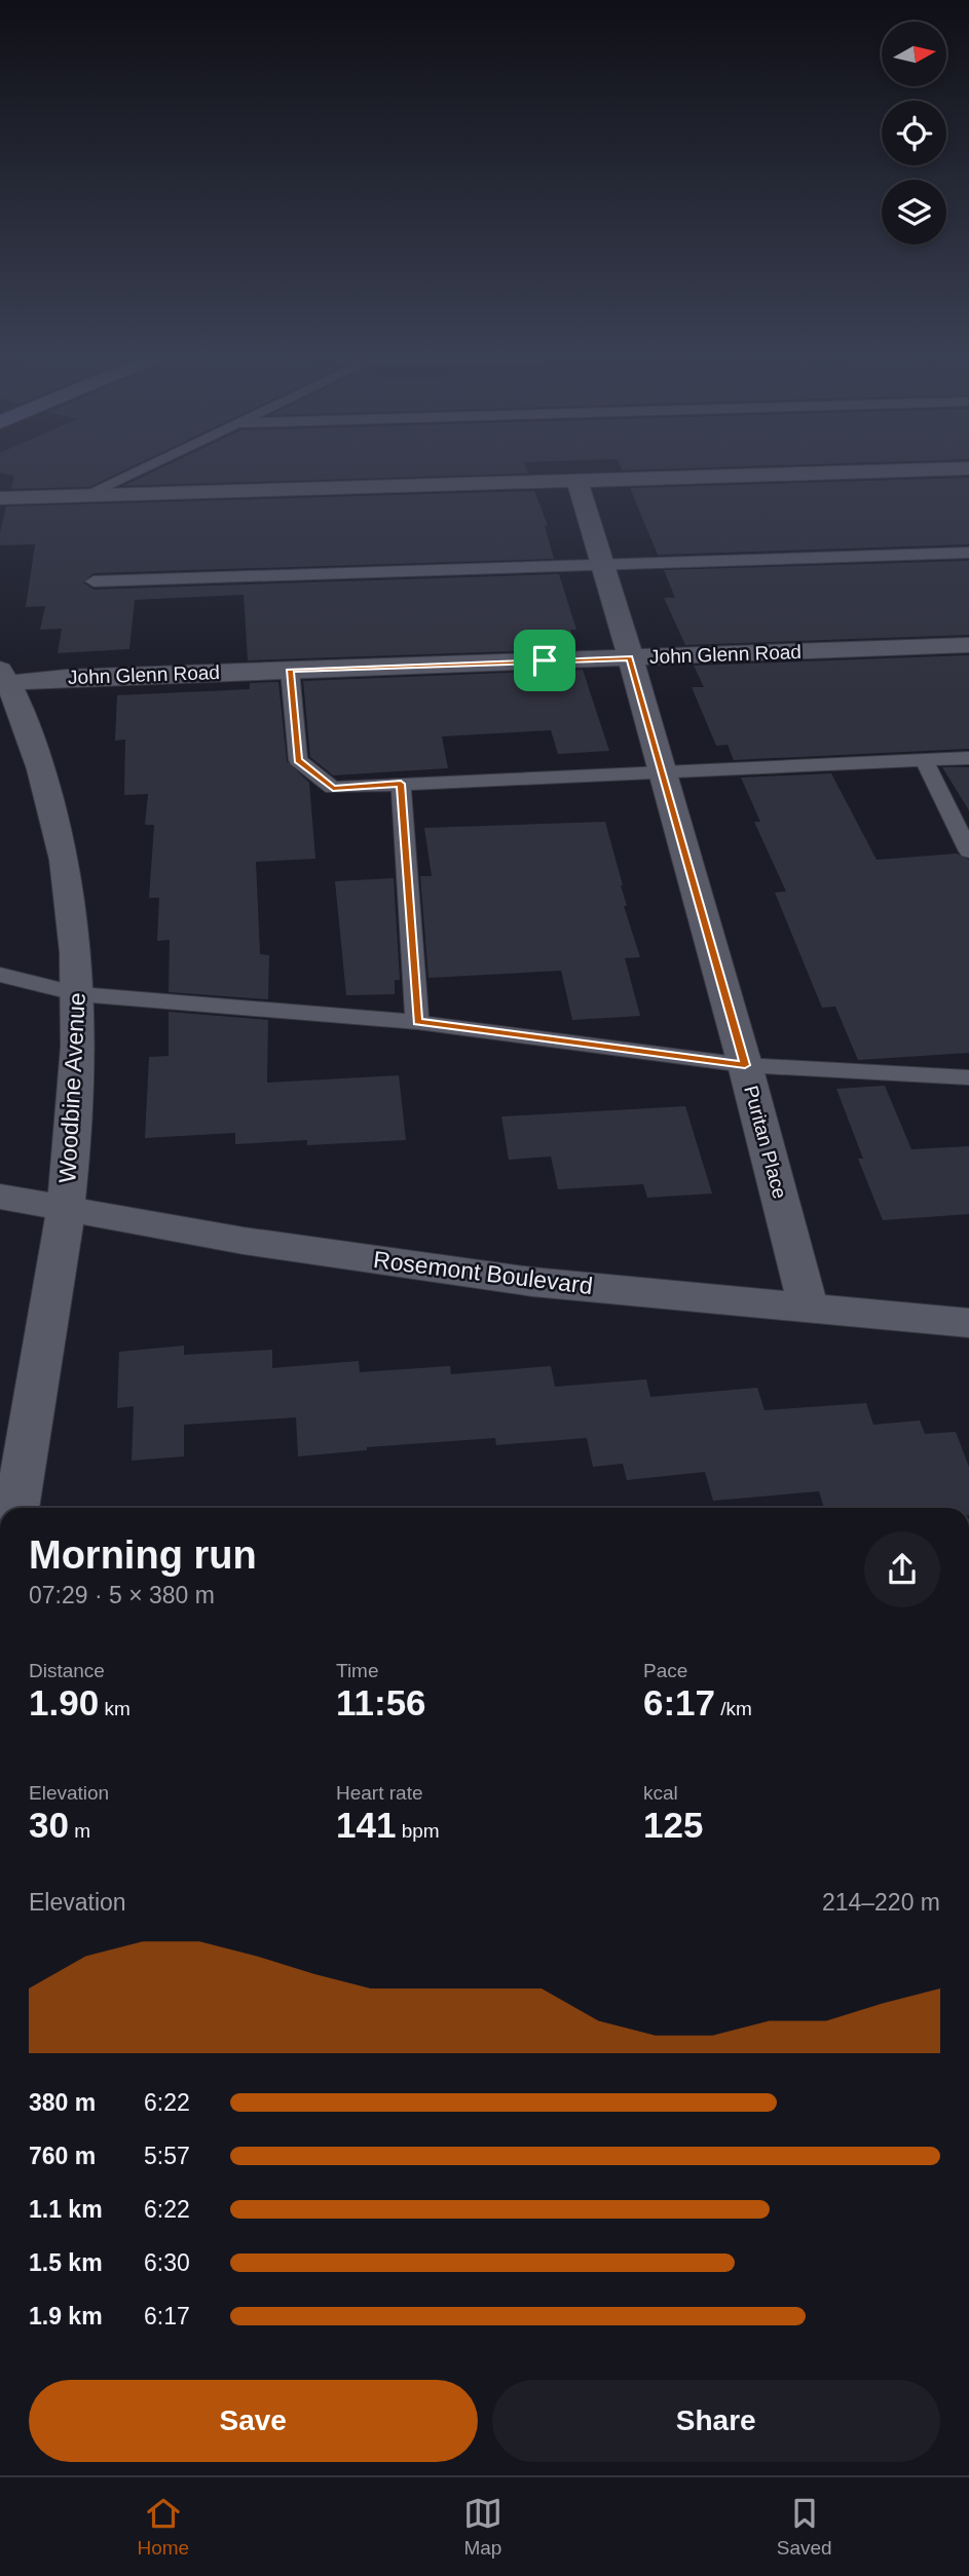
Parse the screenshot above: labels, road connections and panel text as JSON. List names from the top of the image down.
{
  "streets": {
    "street": [
      "John Glenn Road",
      "Woodbine Avenue",
      "Puritan Place",
      "Rosemont Boulevard"
    ]
  },
  "crossings": [
    ["John Glenn Road", "Woodbine Avenue"],
    ["John Glenn Road", "Puritan Place"],
    ["Woodbine Avenue", "Rosemont Boulevard"],
    ["Puritan Place", "Rosemont Boulevard"]
  ],
  "north": "right",
  "page": {
    "heading": ["Morning run", "07:29 · 5 × 380 m"],
    "stats": [
      ["Distance", "1.90 km"],
      ["Time", "11:56"],
      ["Pace", "6:17 /km"],
      ["Elevation", "30 m"],
      ["Heart rate", "141 bpm"],
      ["kcal", "125"]
    ],
    "chart": ["Elevation", "214–220 m"],
    "list": [
      {
        "name": "380 m",
        "note": "6:22"
      },
      {
        "name": "760 m",
        "note": "5:57"
      },
      {
        "name": "1.1 km",
        "note": "6:22"
      },
      {
        "name": "1.5 km",
        "note": "6:30"
      },
      {
        "name": "1.9 km",
        "note": "6:17"
      }
    ],
    "buttons": ["Save", "Share"],
    "tabs": ["Home", "Map", "Saved"]
  }
}
